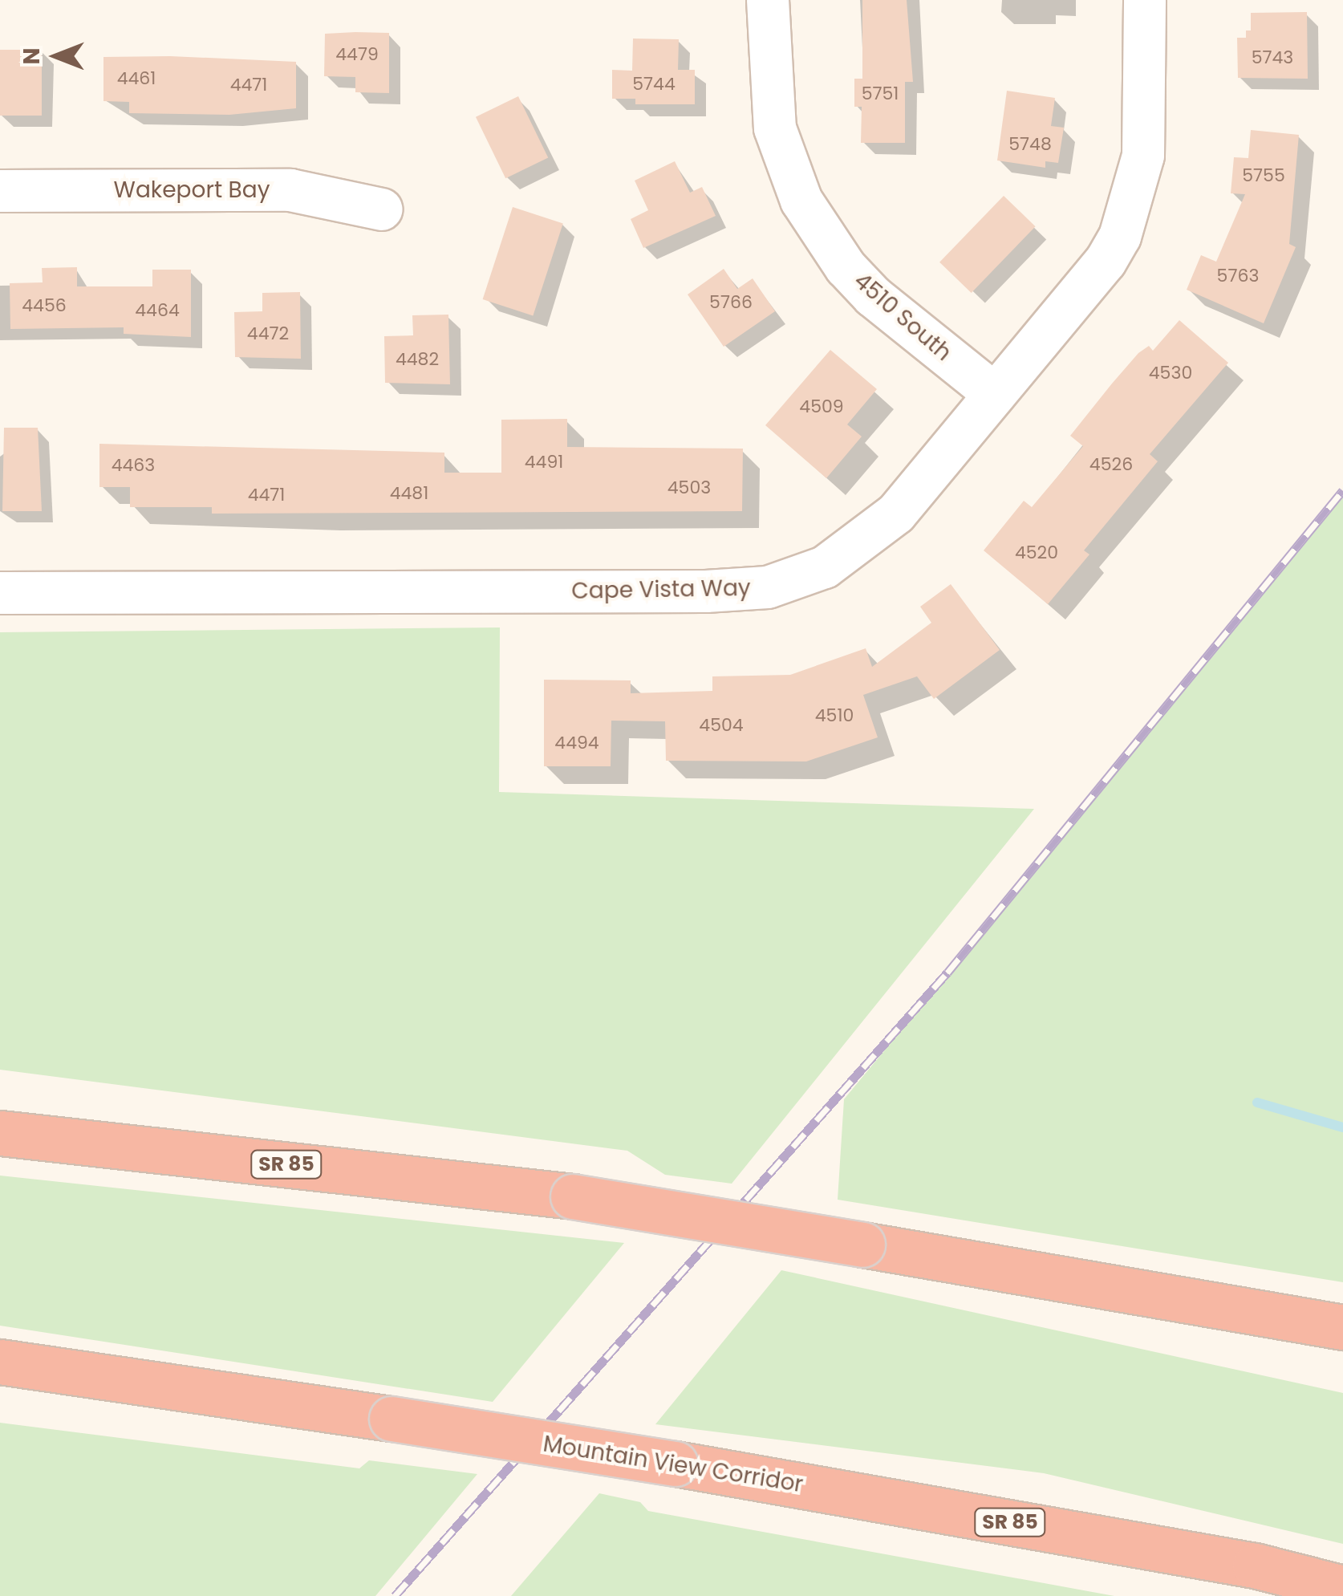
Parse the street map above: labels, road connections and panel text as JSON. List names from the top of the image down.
{
  "streets": {
    "highway": ["SR 85", "Mountain View Corridor"],
    "street": ["Wakeport Bay", "4510 South", "Cape Vista Way"]
  },
  "crossings": [
    ["4510 South", "Cape Vista Way"]
  ],
  "house_numbers": [
    "4479",
    "5743",
    "4461",
    "5744",
    "4471",
    "5751",
    "5748",
    "5755",
    "5763",
    "5766",
    "4456",
    "4464",
    "4472",
    "4482",
    "4530",
    "4509",
    "4491",
    "4526",
    "4463",
    "4503",
    "4481",
    "4471",
    "4520",
    "4510",
    "4504",
    "4494"
  ],
  "north": "left"
}
